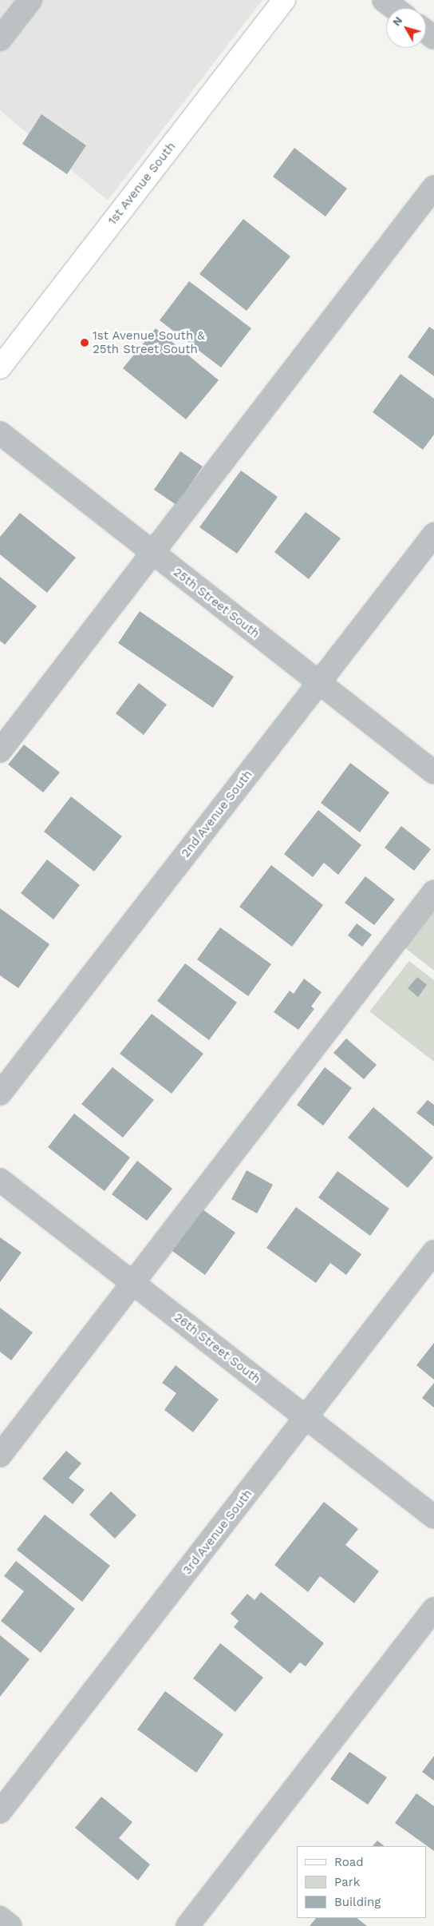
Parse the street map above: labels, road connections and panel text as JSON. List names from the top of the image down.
{
  "streets": {
    "main road": ["1st Avenue South"],
    "street": [
      "25th Street South",
      "2nd Avenue South",
      "26th Street South",
      "3rd Avenue South"
    ]
  },
  "crossings": [
    ["25th Street South", "2nd Avenue South"],
    ["26th Street South", "3rd Avenue South"]
  ],
  "places": ["1st Avenue South & 25th Street South"],
  "legend": ["Road", "Park", "Building"],
  "north": "top left"
}
